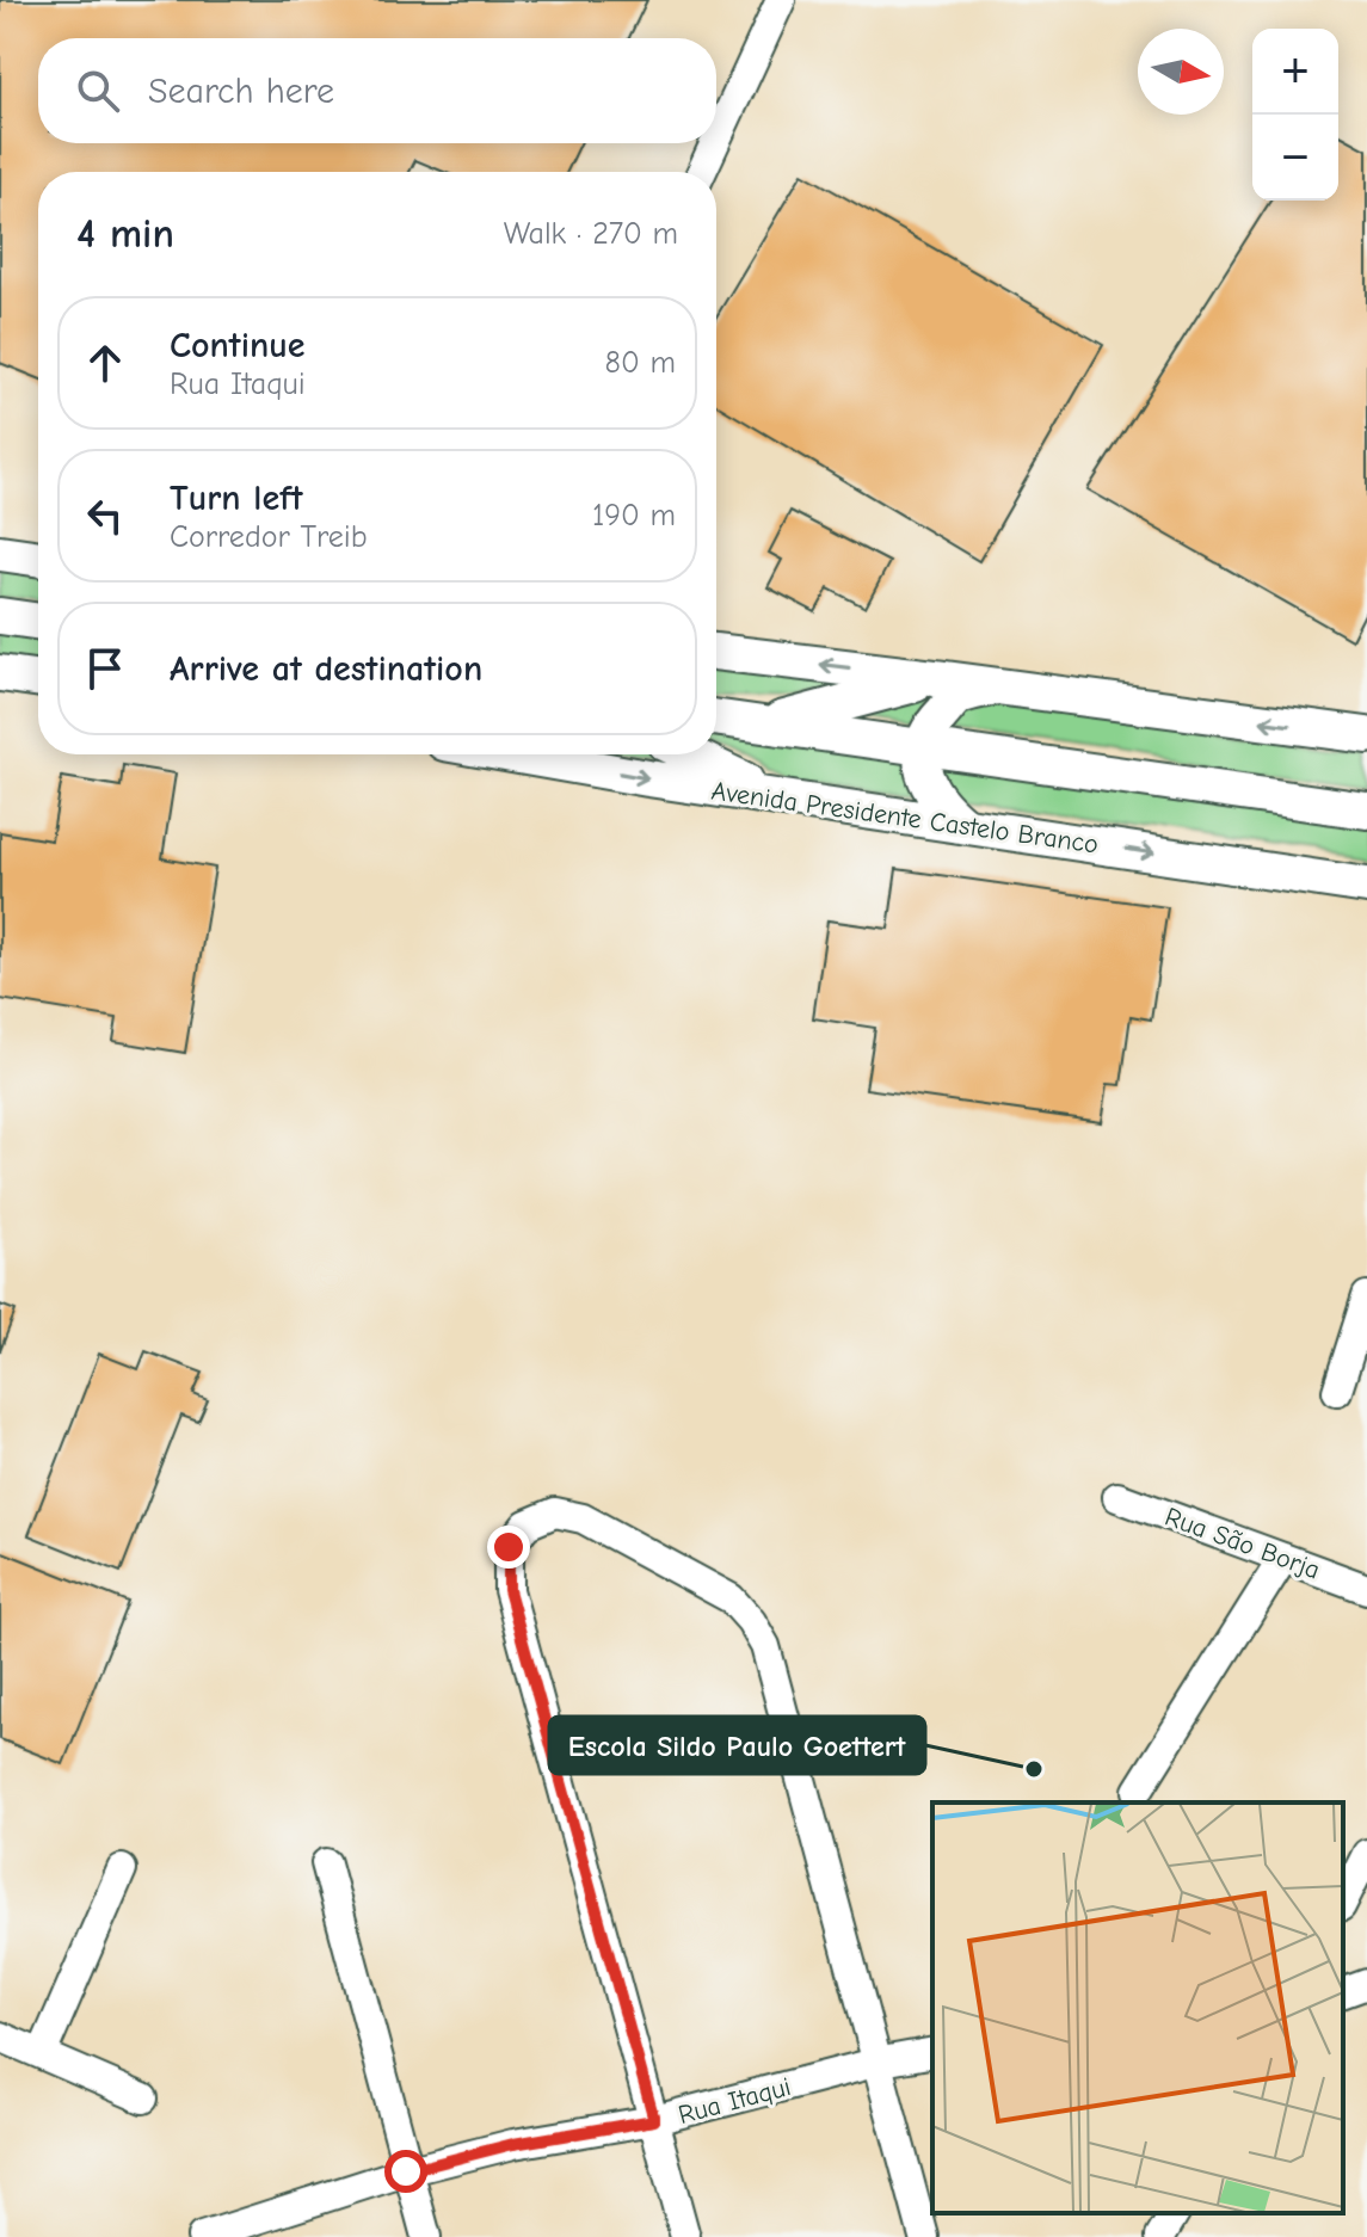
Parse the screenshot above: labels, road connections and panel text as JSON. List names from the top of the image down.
{
  "streets": {
    "main road": ["Avenida Presidente Castelo Branco"],
    "street": ["Rua São Borja", "Rua Itaqui"]
  },
  "places": ["Escola Sildo Paulo Goettert"],
  "north": "right",
  "page": {
    "map_buttons": ["+", "−"],
    "search": "Search here",
    "heading": ["4 min", "Walk · 270 m"],
    "list": [
      ["Continue", "Rua Itaqui", "80 m"],
      ["Turn left", "Corredor Treib", "190 m"],
      "Arrive at destination"
    ]
  }
}
